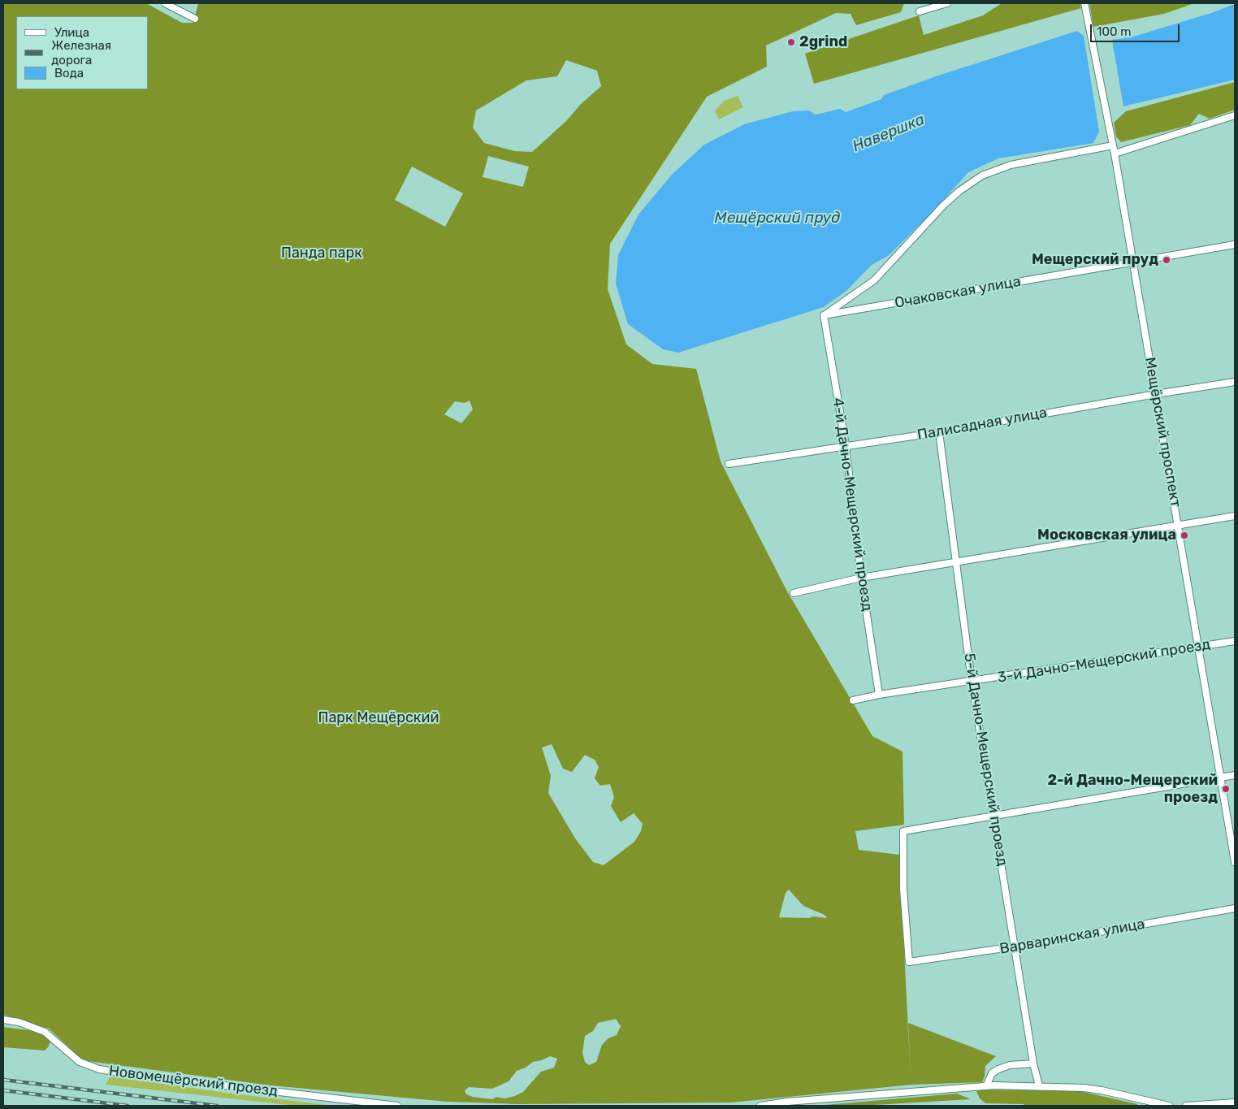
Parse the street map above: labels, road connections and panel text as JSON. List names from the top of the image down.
{
  "streets": {
    "street": [
      "Очаковская улица",
      "Палисадная улица",
      "Мещёрский проспект",
      "4-й Дачно-Мещерский проезд",
      "3-й Дачно-Мещерский проезд",
      "5-й Дачно-Мещерский проезд",
      "Варваринская улица",
      "Новомещёрский проезд"
    ]
  },
  "crossings": [
    ["Очаковская улица", "Мещёрский проспект"],
    ["Очаковская улица", "4-й Дачно-Мещерский проезд"],
    ["Палисадная улица", "Мещёрский проспект"],
    ["Палисадная улица", "4-й Дачно-Мещерский проезд"],
    ["Палисадная улица", "5-й Дачно-Мещерский проезд"],
    ["Мещёрский проспект", "3-й Дачно-Мещерский проезд"],
    ["4-й Дачно-Мещерский проезд", "3-й Дачно-Мещерский проезд"],
    ["3-й Дачно-Мещерский проезд", "5-й Дачно-Мещерский проезд"],
    ["5-й Дачно-Мещерский проезд", "Варваринская улица"]
  ],
  "water": ["Навершка", "Мещёрский пруд"],
  "parks": ["Панда парк", "Парк Мещёрский"],
  "places": [
    "2grind",
    "Мещерский пруд",
    "Московская улица",
    "2-й Дачно-Мещерский проезд"
  ],
  "legend": ["Улица", "Железная дорога", "Вода"],
  "scale_bar": "100 m"
}
